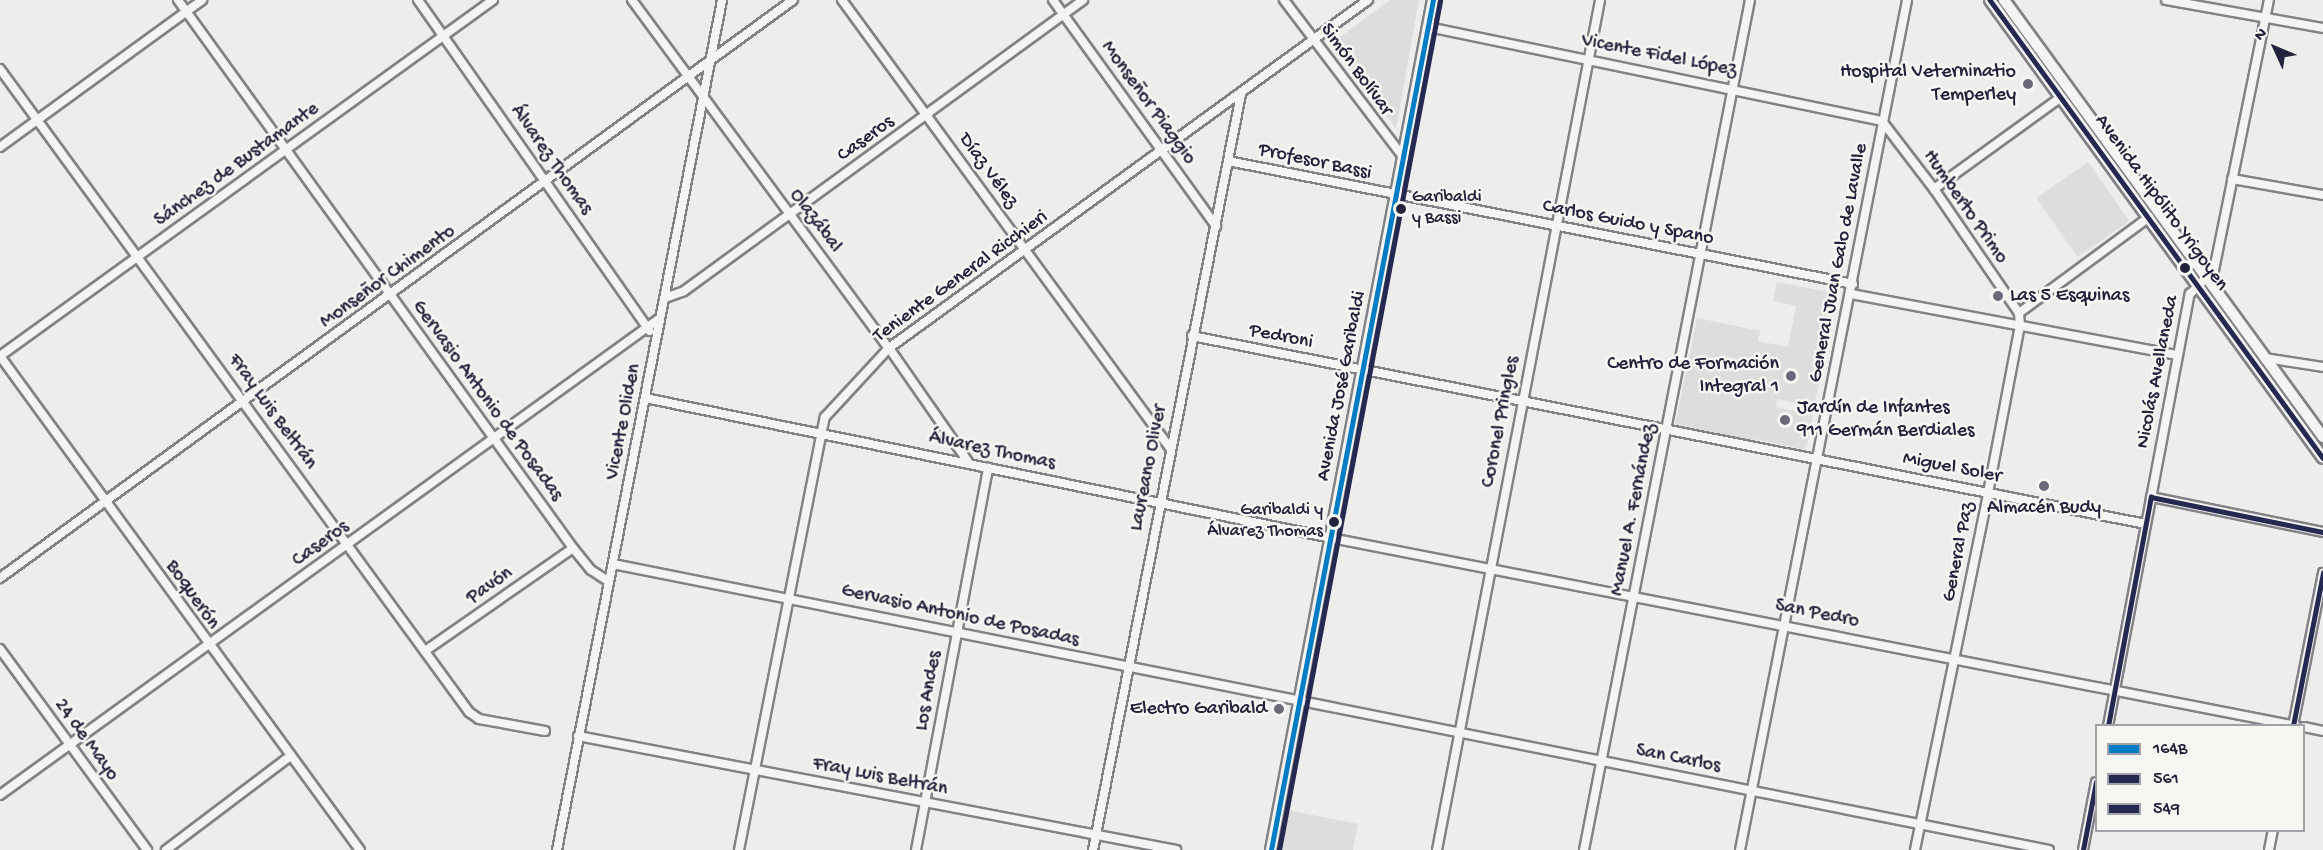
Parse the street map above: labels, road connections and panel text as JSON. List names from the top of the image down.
{
  "streets": {
    "main road": ["Avenida Hipólito Yrigoyen", "Avenida José Garibaldi"],
    "street": [
      "Vicente Fidel López",
      "Simón Bolívar",
      "Monseñor Piaggio",
      "Caseros",
      "Álvarez Thomas",
      "Profesor Bassi",
      "Sánchez de Bustamante",
      "Díaz Vélez",
      "Humberto Primo",
      "Olazábal",
      "Carlos Guido y Spano",
      "General Juan Galo de Lavalle",
      "Monseñor Chimento",
      "Teniente General Ricchieri",
      "Pedroni",
      "Nicolás Avellaneda",
      "Gervasio Antonio de Posadas",
      "Fray Luis Beltrán",
      "Vicente Oliden",
      "Coronel Pringles",
      "Laureano Oliver",
      "Miguel Soler",
      "Manuel A. Fernández",
      "General Paz",
      "Pavón",
      "Boquerón",
      "San Pedro",
      "Los Andes",
      "24 de Mayo",
      "San Carlos"
    ]
  },
  "crossings": [
    ["Vicente Fidel López", "Humberto Primo"],
    ["Vicente Fidel López", "General Juan Galo de Lavalle"],
    ["Vicente Fidel López", "Avenida José Garibaldi"],
    ["Vicente Fidel López", "Coronel Pringles"],
    ["Vicente Fidel López", "Manuel A. Fernández"],
    ["Simón Bolívar", "Teniente General Ricchieri"],
    ["Simón Bolívar", "Avenida José Garibaldi"],
    ["Monseñor Piaggio", "Caseros"],
    ["Monseñor Piaggio", "Teniente General Ricchieri"],
    ["Monseñor Piaggio", "Laureano Oliver"],
    ["Caseros", "Álvarez Thomas"],
    ["Caseros", "Díaz Vélez"],
    ["Caseros", "Olazábal"],
    ["Caseros", "Gervasio Antonio de Posadas"],
    ["Caseros", "Fray Luis Beltrán"],
    ["Caseros", "Vicente Oliden"],
    ["Caseros", "Boquerón"],
    ["Caseros", "24 de Mayo"],
    ["Álvarez Thomas", "Sánchez de Bustamante"],
    ["Álvarez Thomas", "Olazábal"],
    ["Álvarez Thomas", "Monseñor Chimento"],
    ["Álvarez Thomas", "Teniente General Ricchieri"],
    ["Álvarez Thomas", "Avenida José Garibaldi"],
    ["Álvarez Thomas", "Vicente Oliden"],
    ["Álvarez Thomas", "Laureano Oliver"],
    ["Álvarez Thomas", "San Pedro"],
    ["Álvarez Thomas", "Los Andes"],
    ["Profesor Bassi", "Carlos Guido y Spano"],
    ["Profesor Bassi", "Avenida José Garibaldi"],
    ["Profesor Bassi", "Laureano Oliver"],
    ["Sánchez de Bustamante", "Gervasio Antonio de Posadas"],
    ["Sánchez de Bustamante", "Fray Luis Beltrán"],
    ["Sánchez de Bustamante", "Boquerón"],
    ["Díaz Vélez", "Teniente General Ricchieri"],
    ["Díaz Vélez", "Laureano Oliver"],
    ["Avenida Hipólito Yrigoyen", "Nicolás Avellaneda"],
    ["Humberto Primo", "General Juan Galo de Lavalle"],
    ["Humberto Primo", "General Paz"],
    ["Olazábal", "Monseñor Chimento"],
    ["Olazábal", "Teniente General Ricchieri"],
    ["Olazábal", "Vicente Oliden"],
    ["Carlos Guido y Spano", "General Juan Galo de Lavalle"],
    ["Carlos Guido y Spano", "Avenida José Garibaldi"],
    ["Carlos Guido y Spano", "Coronel Pringles"],
    ["Carlos Guido y Spano", "Manuel A. Fernández"],
    ["General Juan Galo de Lavalle", "Miguel Soler"],
    ["General Juan Galo de Lavalle", "San Pedro"],
    ["General Juan Galo de Lavalle", "San Carlos"],
    ["Monseñor Chimento", "Gervasio Antonio de Posadas"],
    ["Monseñor Chimento", "Fray Luis Beltrán"],
    ["Monseñor Chimento", "Vicente Oliden"],
    ["Monseñor Chimento", "Boquerón"],
    ["Teniente General Ricchieri", "Gervasio Antonio de Posadas"],
    ["Teniente General Ricchieri", "Fray Luis Beltrán"],
    ["Teniente General Ricchieri", "Laureano Oliver"],
    ["Pedroni", "Avenida José Garibaldi"],
    ["Pedroni", "Laureano Oliver"],
    ["Pedroni", "Miguel Soler"],
    ["Nicolás Avellaneda", "Miguel Soler"],
    ["Nicolás Avellaneda", "San Pedro"],
    ["Avenida José Garibaldi", "Gervasio Antonio de Posadas"],
    ["Avenida José Garibaldi", "Miguel Soler"],
    ["Avenida José Garibaldi", "San Pedro"],
    ["Avenida José Garibaldi", "San Carlos"],
    ["Gervasio Antonio de Posadas", "Vicente Oliden"],
    ["Gervasio Antonio de Posadas", "Laureano Oliver"],
    ["Gervasio Antonio de Posadas", "Pavón"],
    ["Gervasio Antonio de Posadas", "Los Andes"],
    ["Gervasio Antonio de Posadas", "San Carlos"],
    ["Fray Luis Beltrán", "Vicente Oliden"],
    ["Fray Luis Beltrán", "Laureano Oliver"],
    ["Fray Luis Beltrán", "Pavón"],
    ["Fray Luis Beltrán", "Los Andes"],
    ["Coronel Pringles", "Miguel Soler"],
    ["Coronel Pringles", "San Pedro"],
    ["Coronel Pringles", "San Carlos"],
    ["Miguel Soler", "Manuel A. Fernández"],
    ["Miguel Soler", "General Paz"],
    ["Manuel A. Fernández", "San Pedro"],
    ["Manuel A. Fernández", "San Carlos"],
    ["General Paz", "San Pedro"],
    ["General Paz", "San Carlos"]
  ],
  "places": [
    "Hospital Veterninatio Temperley",
    "Garibaldi y Bassi",
    "Las 5 Esquinas",
    "Centro de Formación Integral 1",
    "Jardín de Infantes 911 Germán Berdiales",
    "Almacén Budy",
    "Garibaldi y Álvarez Thomas",
    "Electro Garibald"
  ],
  "lines": ["transit line 164B", "transit line 549", "transit line 561"],
  "legend": ["164B", "561", "549"],
  "north": "top left"
}
